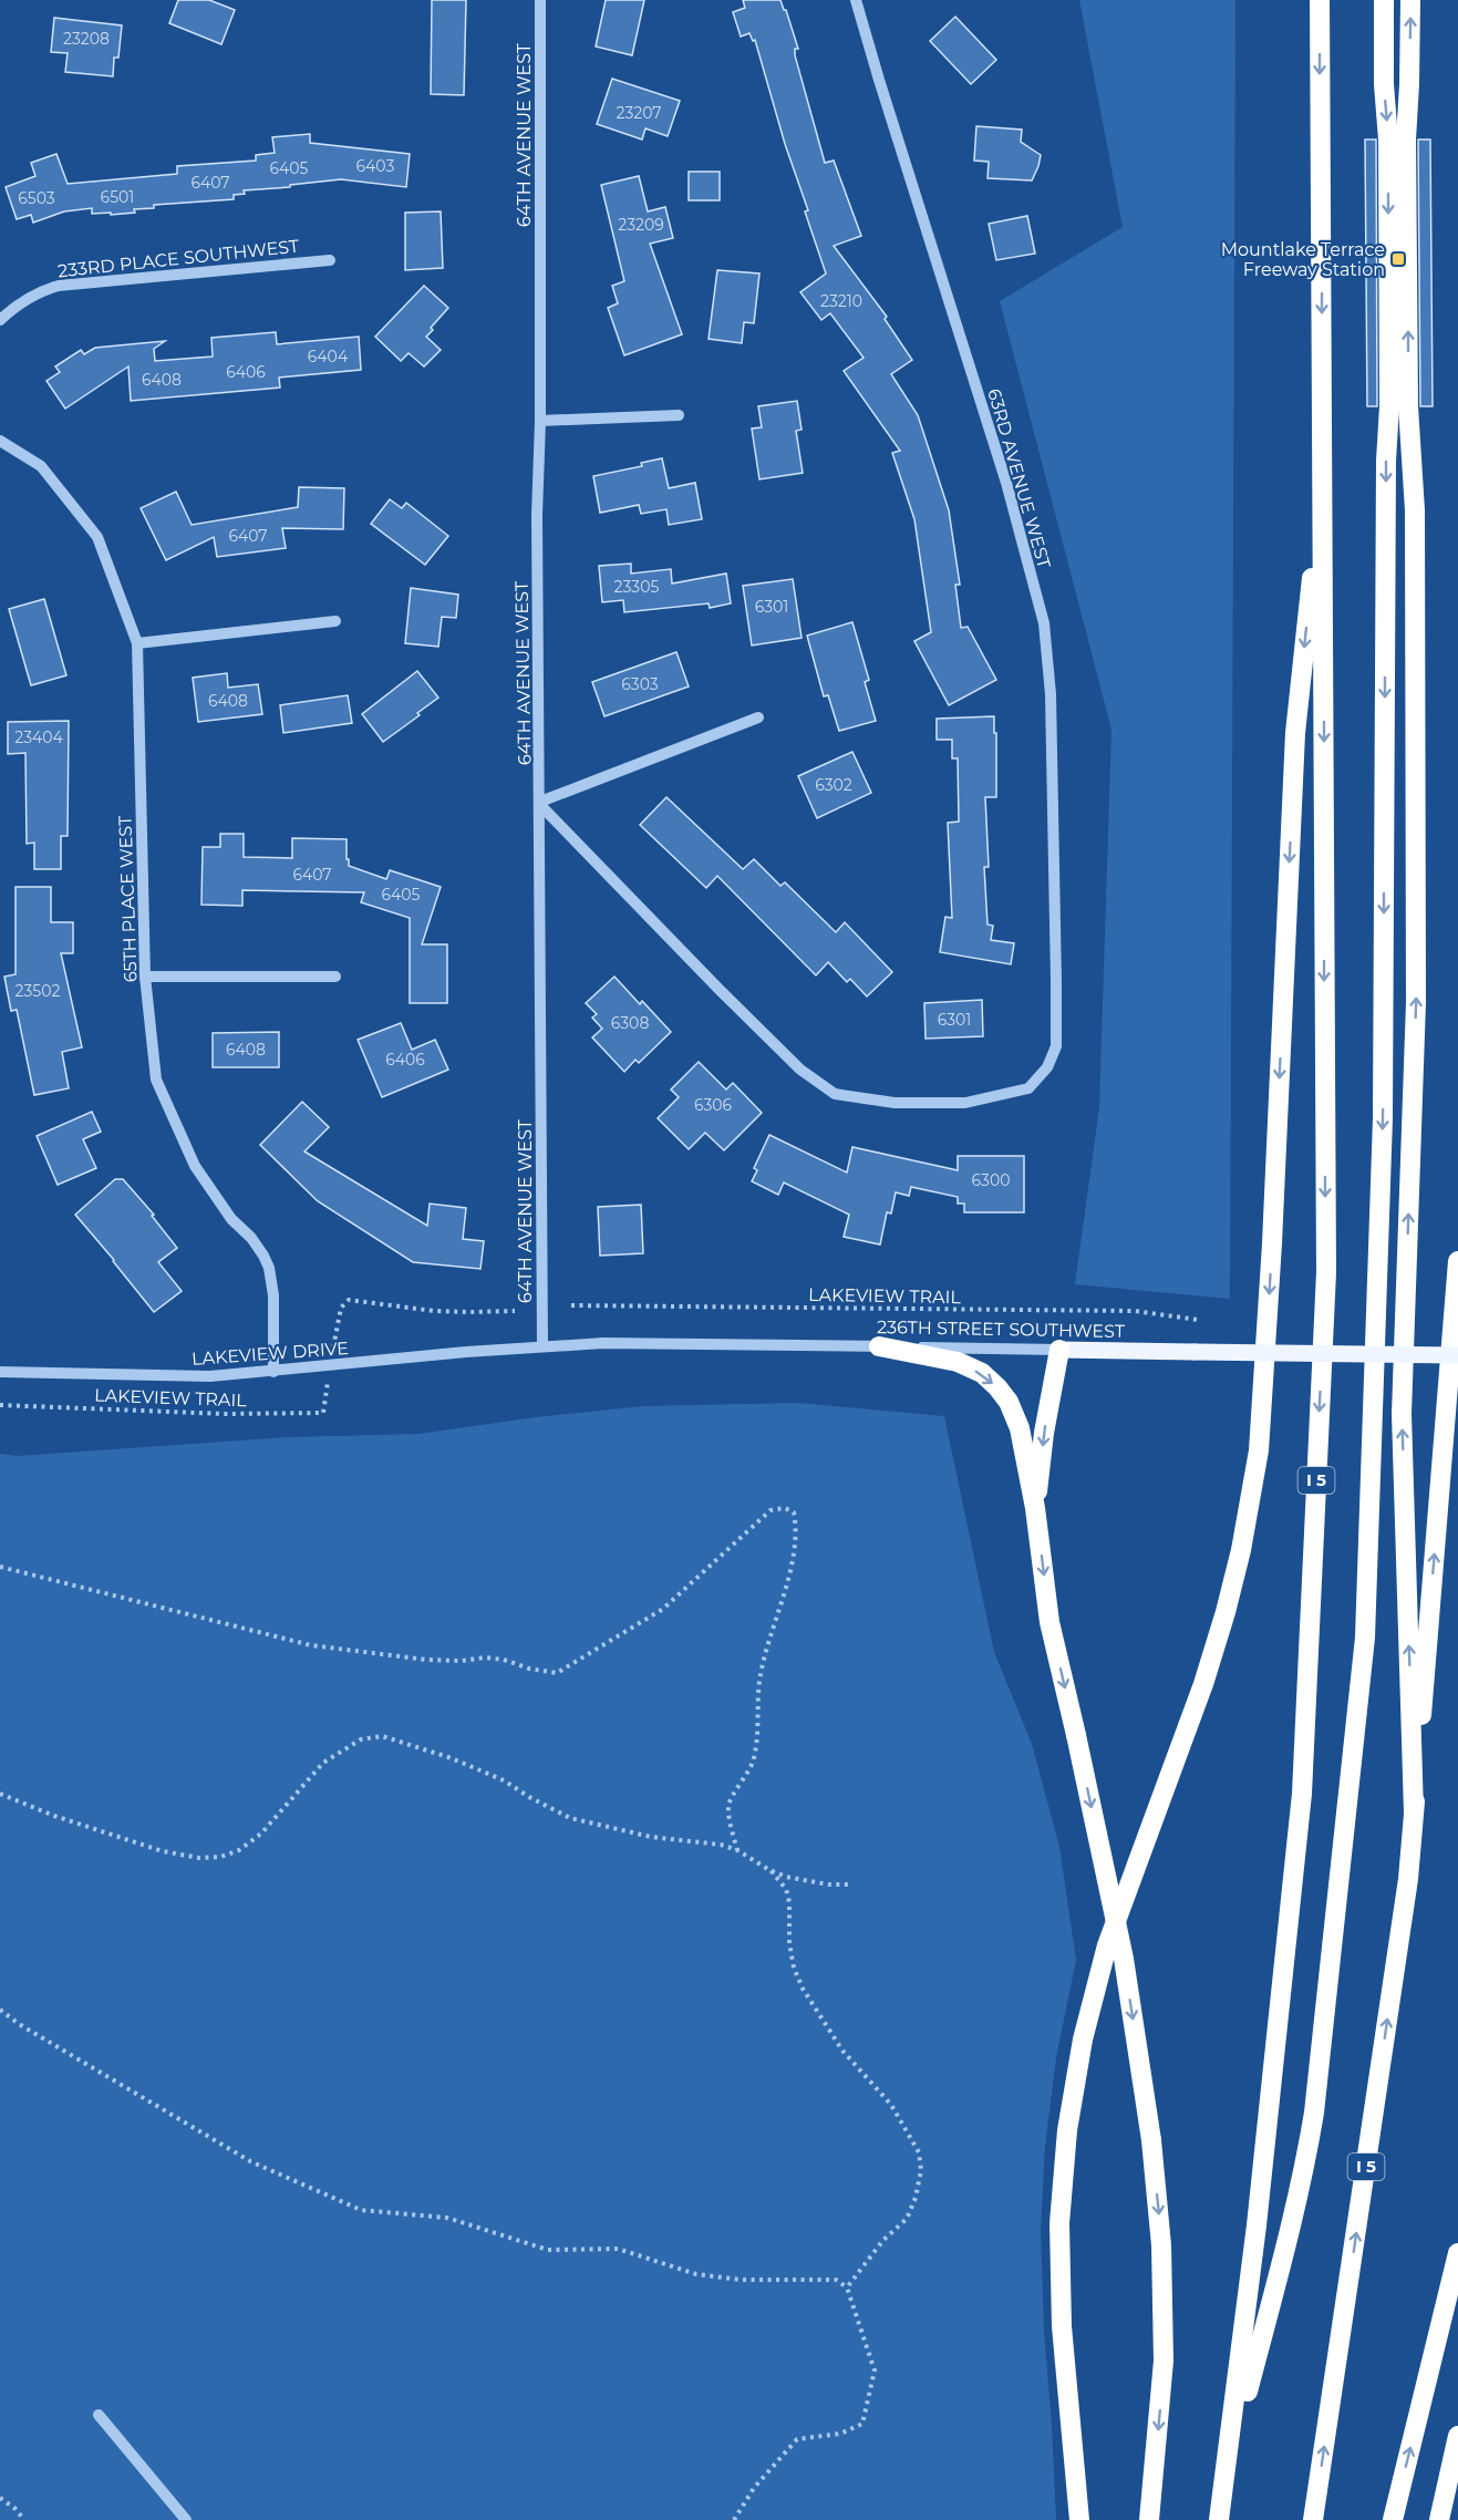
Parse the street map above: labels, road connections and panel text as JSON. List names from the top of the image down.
{
  "streets": {
    "highway": ["I 5"],
    "main road": ["236TH STREET SOUTHWEST"],
    "street": [
      "64TH AVENUE WEST",
      "233RD PLACE SOUTHWEST",
      "63RD AVENUE WEST",
      "65TH PLACE WEST",
      "LAKEVIEW DRIVE"
    ],
    "path": ["LAKEVIEW TRAIL"]
  },
  "crossings": [
    ["64TH AVENUE WEST", "63RD AVENUE WEST"],
    ["64TH AVENUE WEST", "236TH STREET SOUTHWEST"],
    ["64TH AVENUE WEST", "LAKEVIEW DRIVE"],
    ["65TH PLACE WEST", "LAKEVIEW DRIVE"],
    ["236TH STREET SOUTHWEST", "LAKEVIEW DRIVE"]
  ],
  "places": {
    "transit": ["Mountlake Terrace Freeway Station"]
  },
  "house_numbers": [
    "23208",
    "23207",
    "6403",
    "6405",
    "6407",
    "6501",
    "6503",
    "23209",
    "23210",
    "6404",
    "6406",
    "6408",
    "6407",
    "23305",
    "6301",
    "6303",
    "6408",
    "23404",
    "6302",
    "6407",
    "6405",
    "23502",
    "6301",
    "6308",
    "6408",
    "6406",
    "6306",
    "6300"
  ]
}
